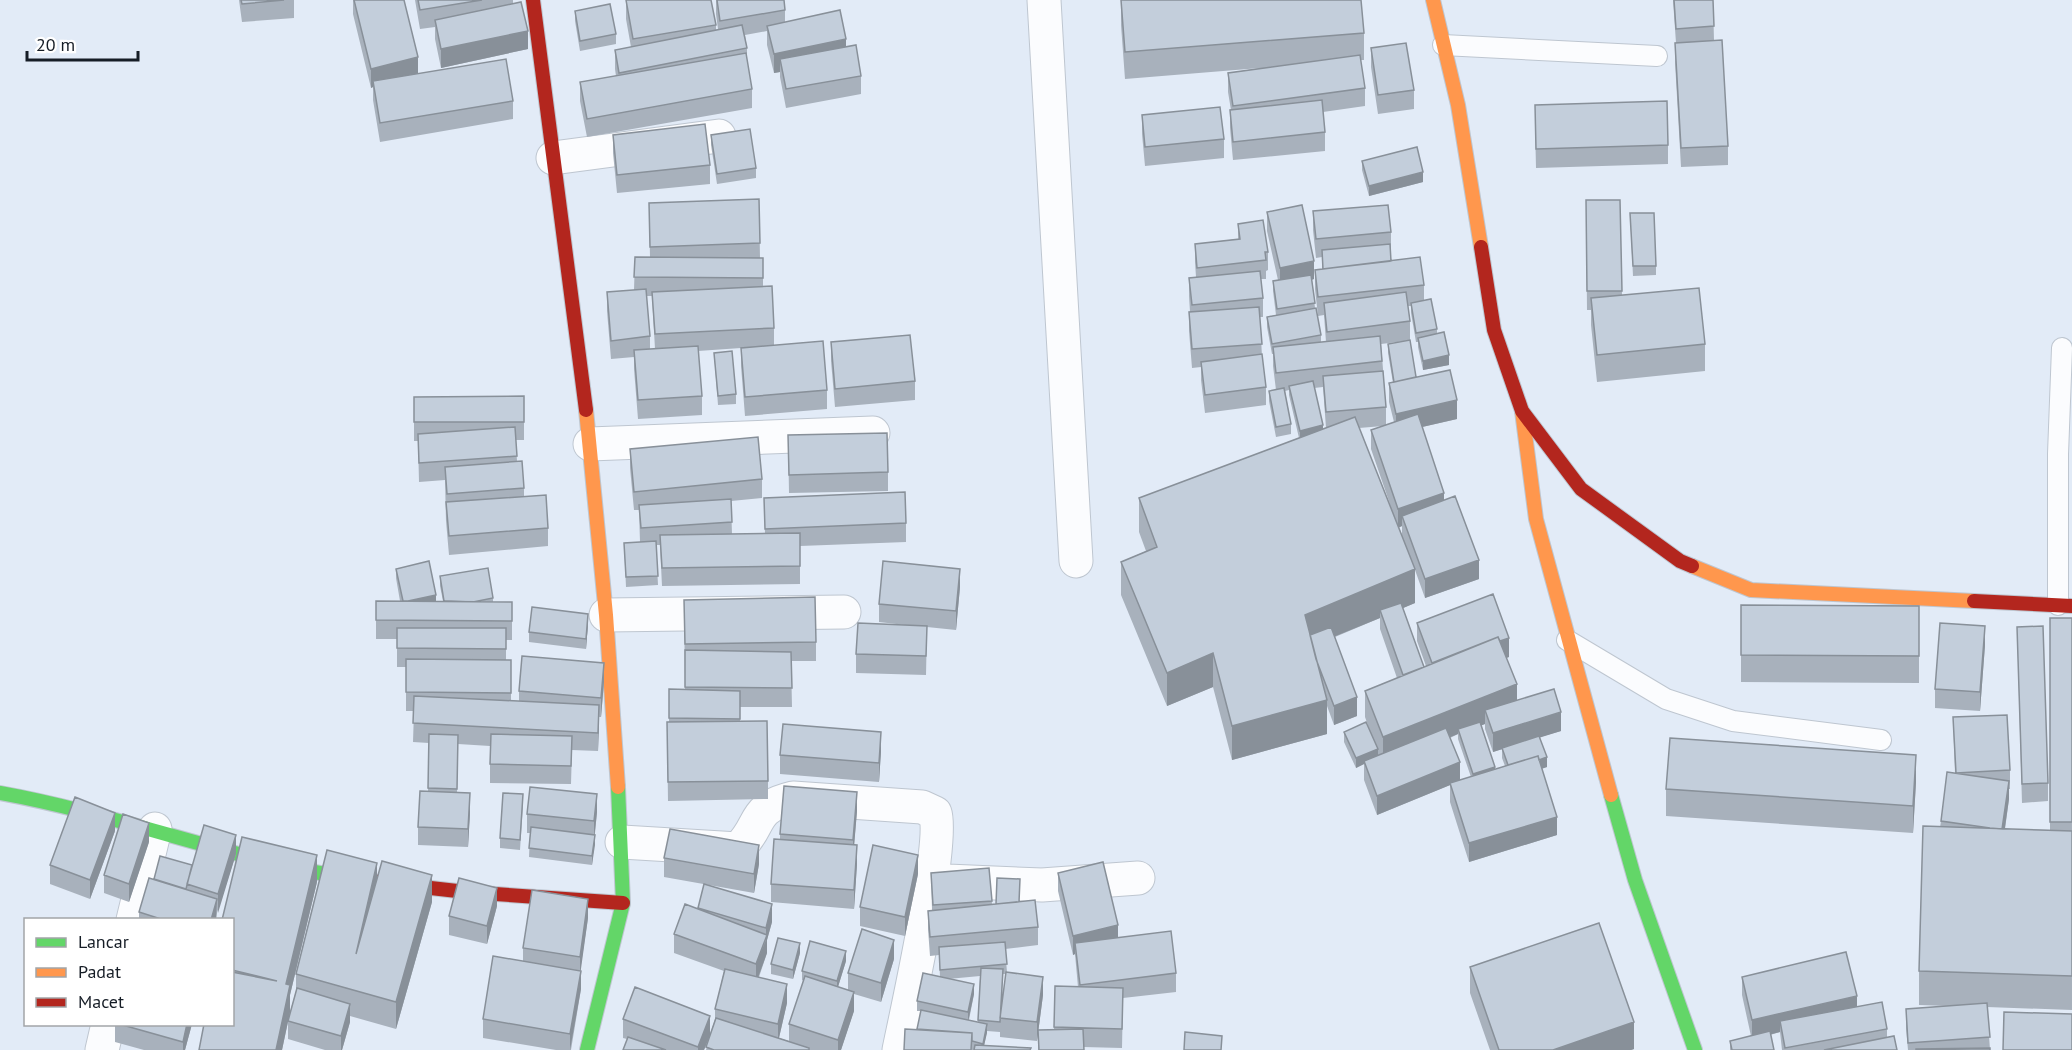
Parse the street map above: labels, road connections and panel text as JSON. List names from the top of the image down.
{
  "legend": ["Lancar", "Padat", "Macet"],
  "scale_bar": "20 m"
}
